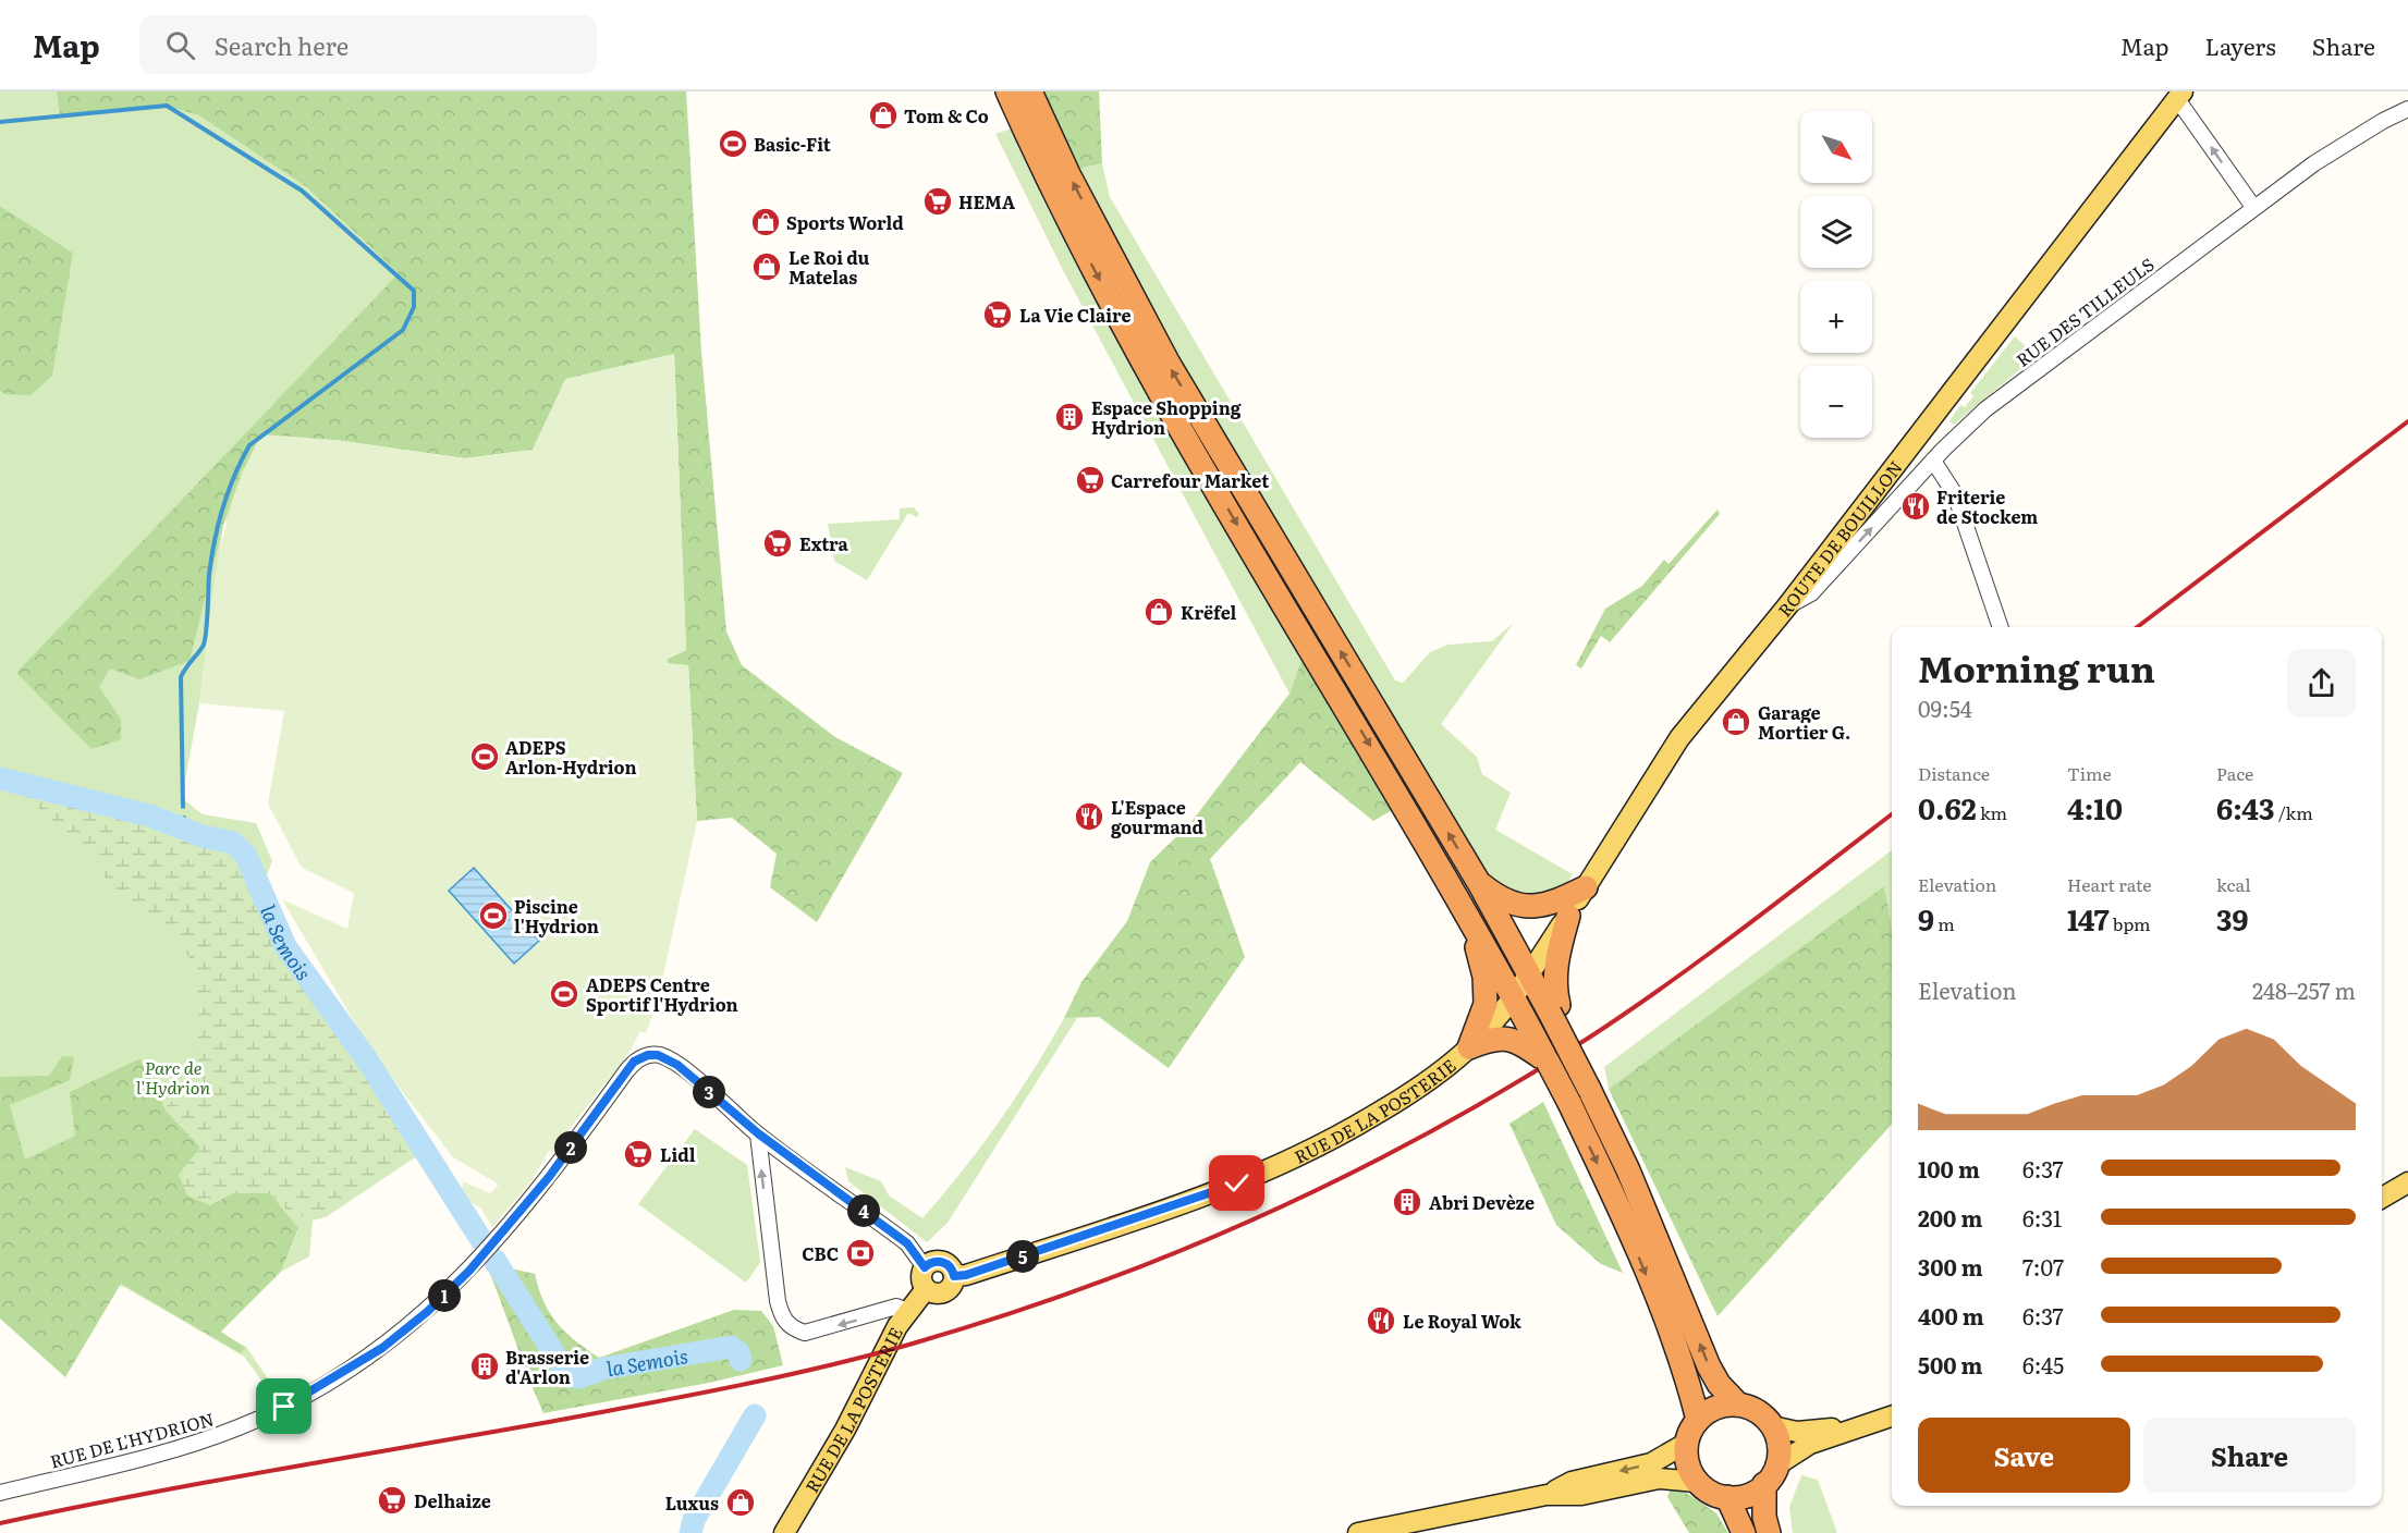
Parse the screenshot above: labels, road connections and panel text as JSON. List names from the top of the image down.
{
  "streets": {
    "main road": ["ROUTE DE BOUILLON", "RUE DE LA POSTERIE"],
    "street": ["RUE DES TILLEULS", "RUE DE L'HYDRION"]
  },
  "crossings": [
    ["RUE DES TILLEULS", "ROUTE DE BOUILLON"],
    ["ROUTE DE BOUILLON", "RUE DE LA POSTERIE"],
    ["RUE DE LA POSTERIE", "RUE DE L'HYDRION"]
  ],
  "water": ["la Semois"],
  "parks": ["Parc de l'Hydrion"],
  "places": {
    "shop": [
      "Tom & Co",
      "Sports World",
      "Le Roi du Matelas",
      "Krëfel",
      "Garage Mortier G.",
      "Luxus"
    ],
    "sports": [
      "Basic-Fit",
      "ADEPS Arlon-Hydrion",
      "Piscine l'Hydrion",
      "ADEPS Centre Sportif l'Hydrion"
    ],
    "supermarket": [
      "HEMA",
      "La Vie Claire",
      "Carrefour Market",
      "Extra",
      "Lidl",
      "Delhaize"
    ],
    "building": ["Espace Shopping Hydrion", "Abri Devèze", "Brasserie d'Arlon"],
    "restaurant": ["Friterie de Stockem", "L'Espace gourmand", "Le Royal Wok"],
    "bank": ["CBC"]
  },
  "north": "bottom right",
  "page": {
    "header": "Map",
    "search": "Search here",
    "nav": ["Map", "Layers", "Share"],
    "map_buttons": ["+", "−"],
    "heading": ["Morning run", "09:54"],
    "stats": [
      ["Distance", "0.62 km"],
      ["Time", "4:10"],
      ["Pace", "6:43 /km"],
      ["Elevation", "9 m"],
      ["Heart rate", "147 bpm"],
      ["kcal", "39"]
    ],
    "chart": ["Elevation", "248–257 m"],
    "pins": [
      "3",
      "2",
      "4",
      "5",
      "1"
    ],
    "list": [
      {
        "name": "100 m",
        "note": "6:37"
      },
      {
        "name": "200 m",
        "note": "6:31"
      },
      {
        "name": "300 m",
        "note": "7:07"
      },
      {
        "name": "400 m",
        "note": "6:37"
      },
      {
        "name": "500 m",
        "note": "6:45"
      }
    ],
    "buttons": ["Save", "Share"]
  }
}
